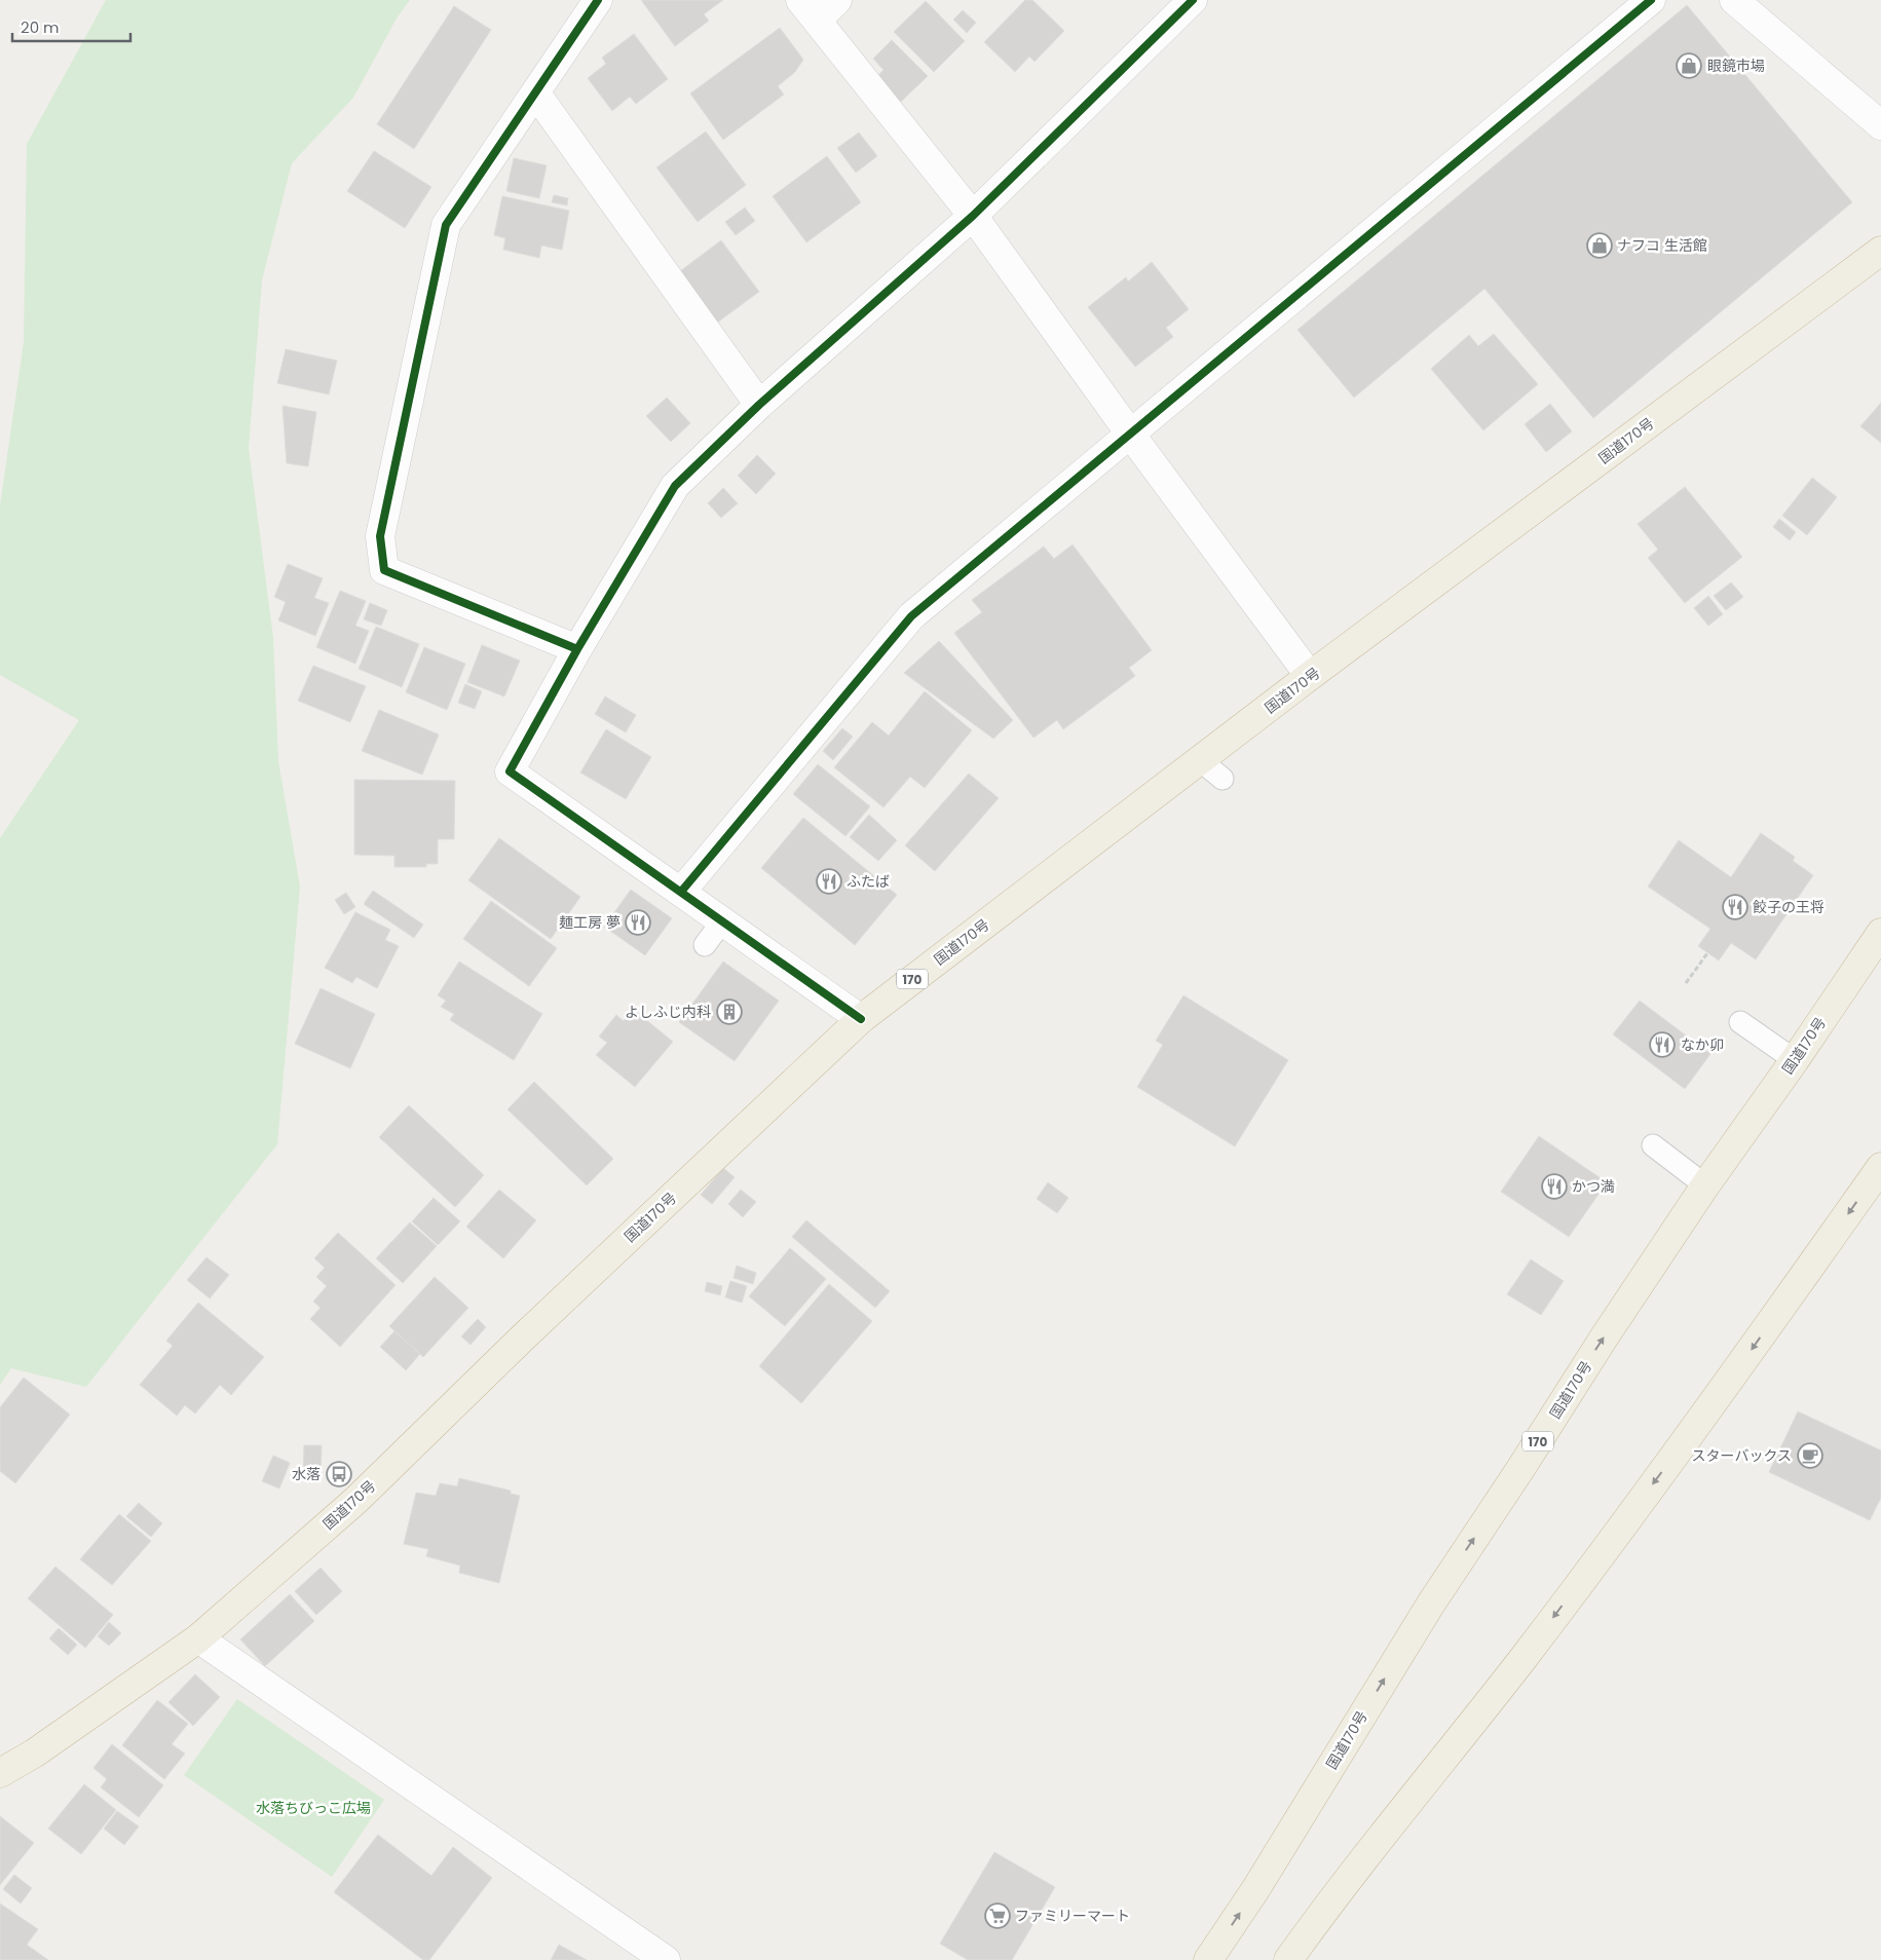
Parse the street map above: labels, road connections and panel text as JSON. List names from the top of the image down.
{
  "streets": {
    "highway": ["国道170号", "170"]
  },
  "parks": ["水落ちびっこ広場"],
  "places": {
    "shop": ["眼鏡市場", "ナフコ 生活館"],
    "restaurant": [
      "ふたば",
      "餃子の王将",
      "麺工房 夢",
      "なか卯",
      "かつ満"
    ],
    "building": ["よしふじ内科"],
    "cafe": ["スターバックス"],
    "bus stop": ["水落"],
    "supermarket": ["ファミリーマート"]
  },
  "scale_bar": "20 m"
}
